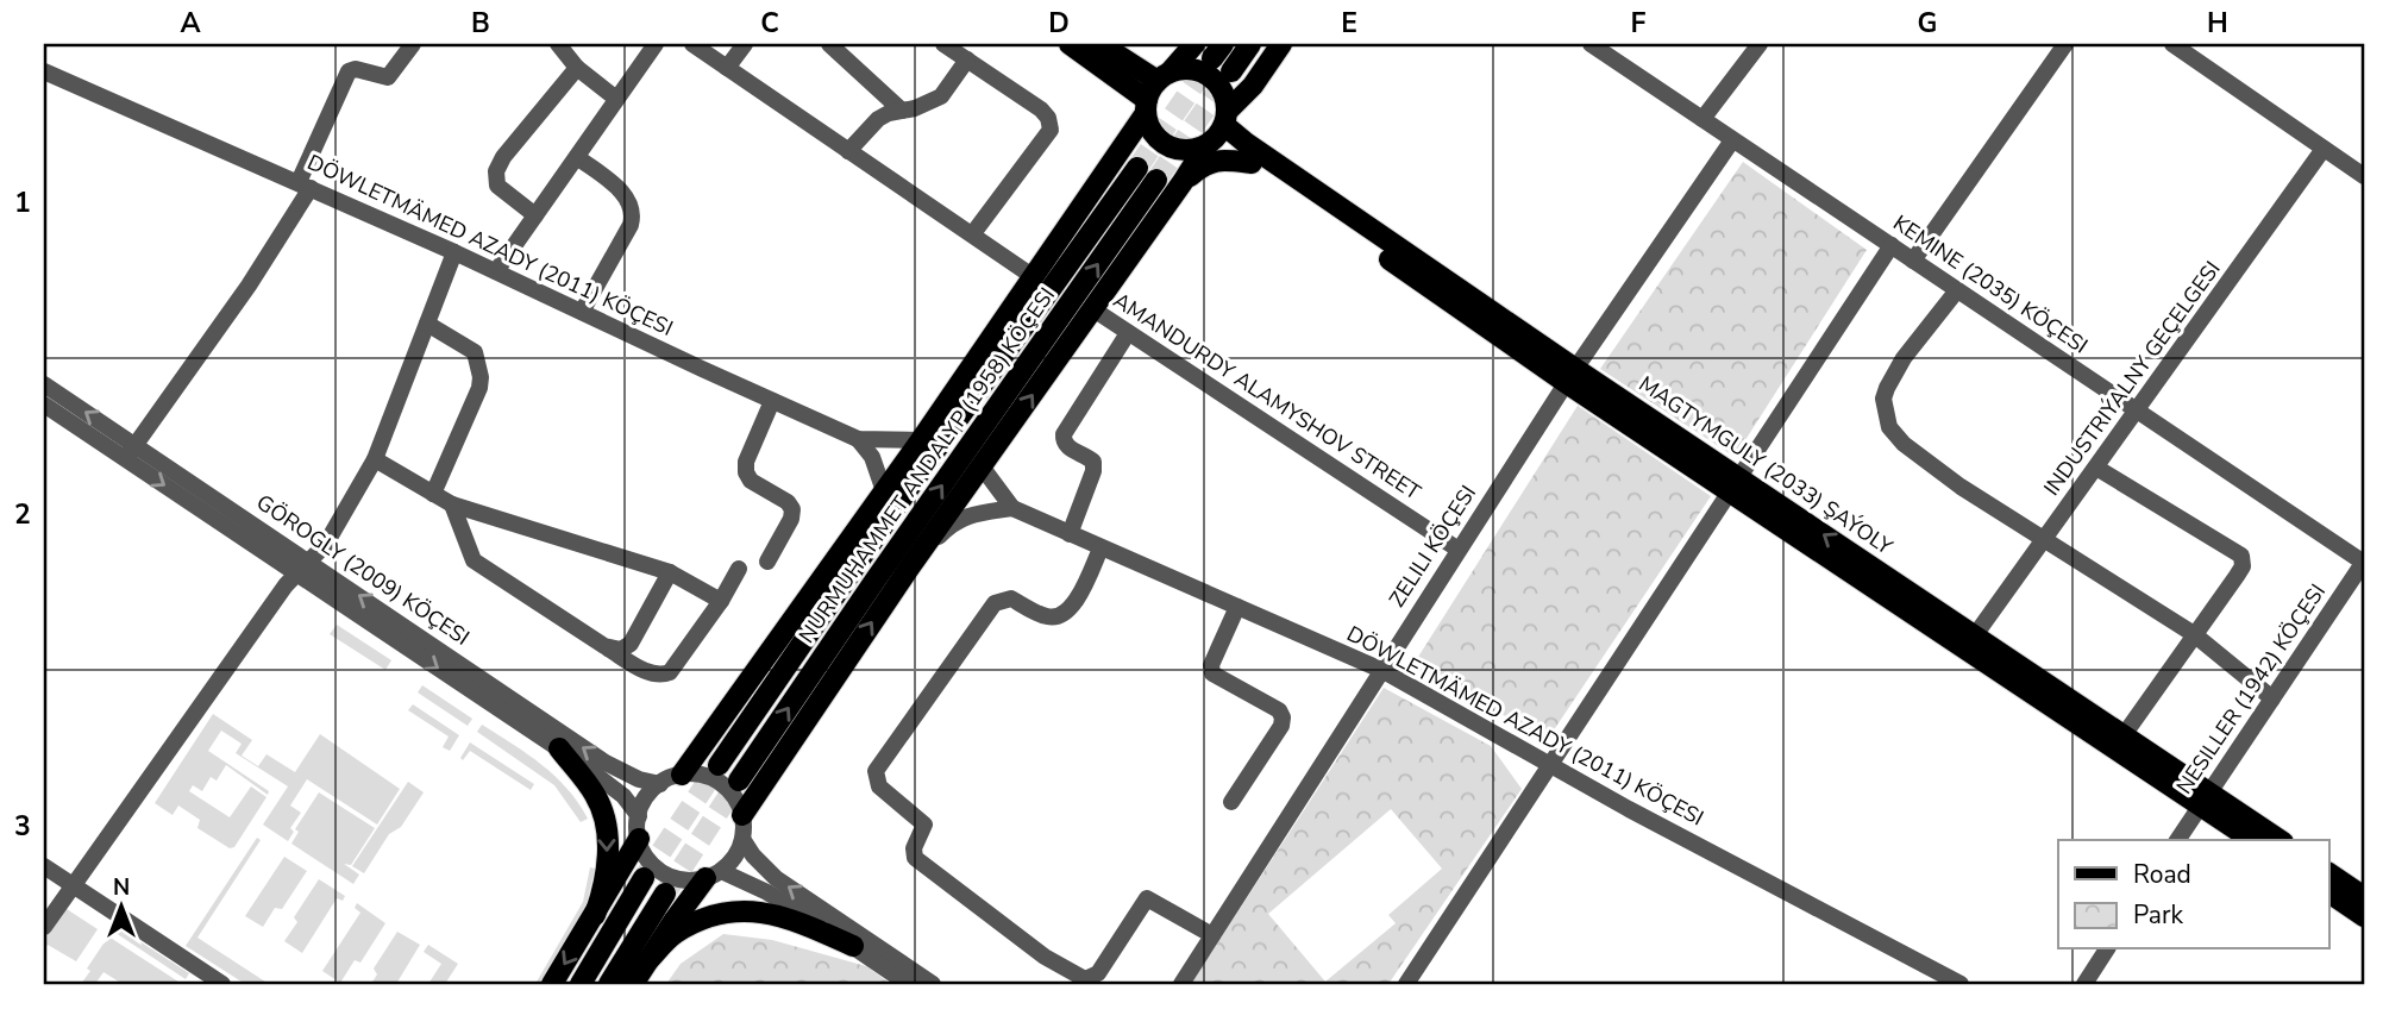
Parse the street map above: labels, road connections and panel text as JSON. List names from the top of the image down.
{
  "streets": {
    "main road": ["NURMUHAMMET ANDALYP (1958) KÖÇESI", "MAGTYMGULY (2033) ŞAÝOLY"],
    "street": [
      "DÖWLETMÄMED AZADY (2011) KÖÇESI",
      "KEMINE (2035) KÖÇESI",
      "INDUSTRIÝALNY GEÇELGESI",
      "AMANDURDY ALAMYSHOV STREET",
      "ZELILI KÖÇESI",
      "GÖROGLY (2009) KÖÇESI",
      "NESILLER (1942) KÖÇESI"
    ]
  },
  "crossings": [
    ["DÖWLETMÄMED AZADY (2011) KÖÇESI", "NURMUHAMMET ANDALYP (1958) KÖÇESI"],
    ["DÖWLETMÄMED AZADY (2011) KÖÇESI", "ZELILI KÖÇESI"],
    ["KEMINE (2035) KÖÇESI", "INDUSTRIÝALNY GEÇELGESI"],
    ["KEMINE (2035) KÖÇESI", "ZELILI KÖÇESI"],
    ["KEMINE (2035) KÖÇESI", "NESILLER (1942) KÖÇESI"],
    ["INDUSTRIÝALNY GEÇELGESI", "MAGTYMGULY (2033) ŞAÝOLY"],
    ["AMANDURDY ALAMYSHOV STREET", "ZELILI KÖÇESI"],
    ["MAGTYMGULY (2033) ŞAÝOLY", "ZELILI KÖÇESI"],
    ["MAGTYMGULY (2033) ŞAÝOLY", "NESILLER (1942) KÖÇESI"]
  ],
  "legend": ["Road", "Park"],
  "north": "top",
  "grid": {
    "columns": [
      "A",
      "B",
      "C",
      "D",
      "E",
      "F",
      "G",
      "H"
    ],
    "rows": ["1", "2", "3"]
  }
}
